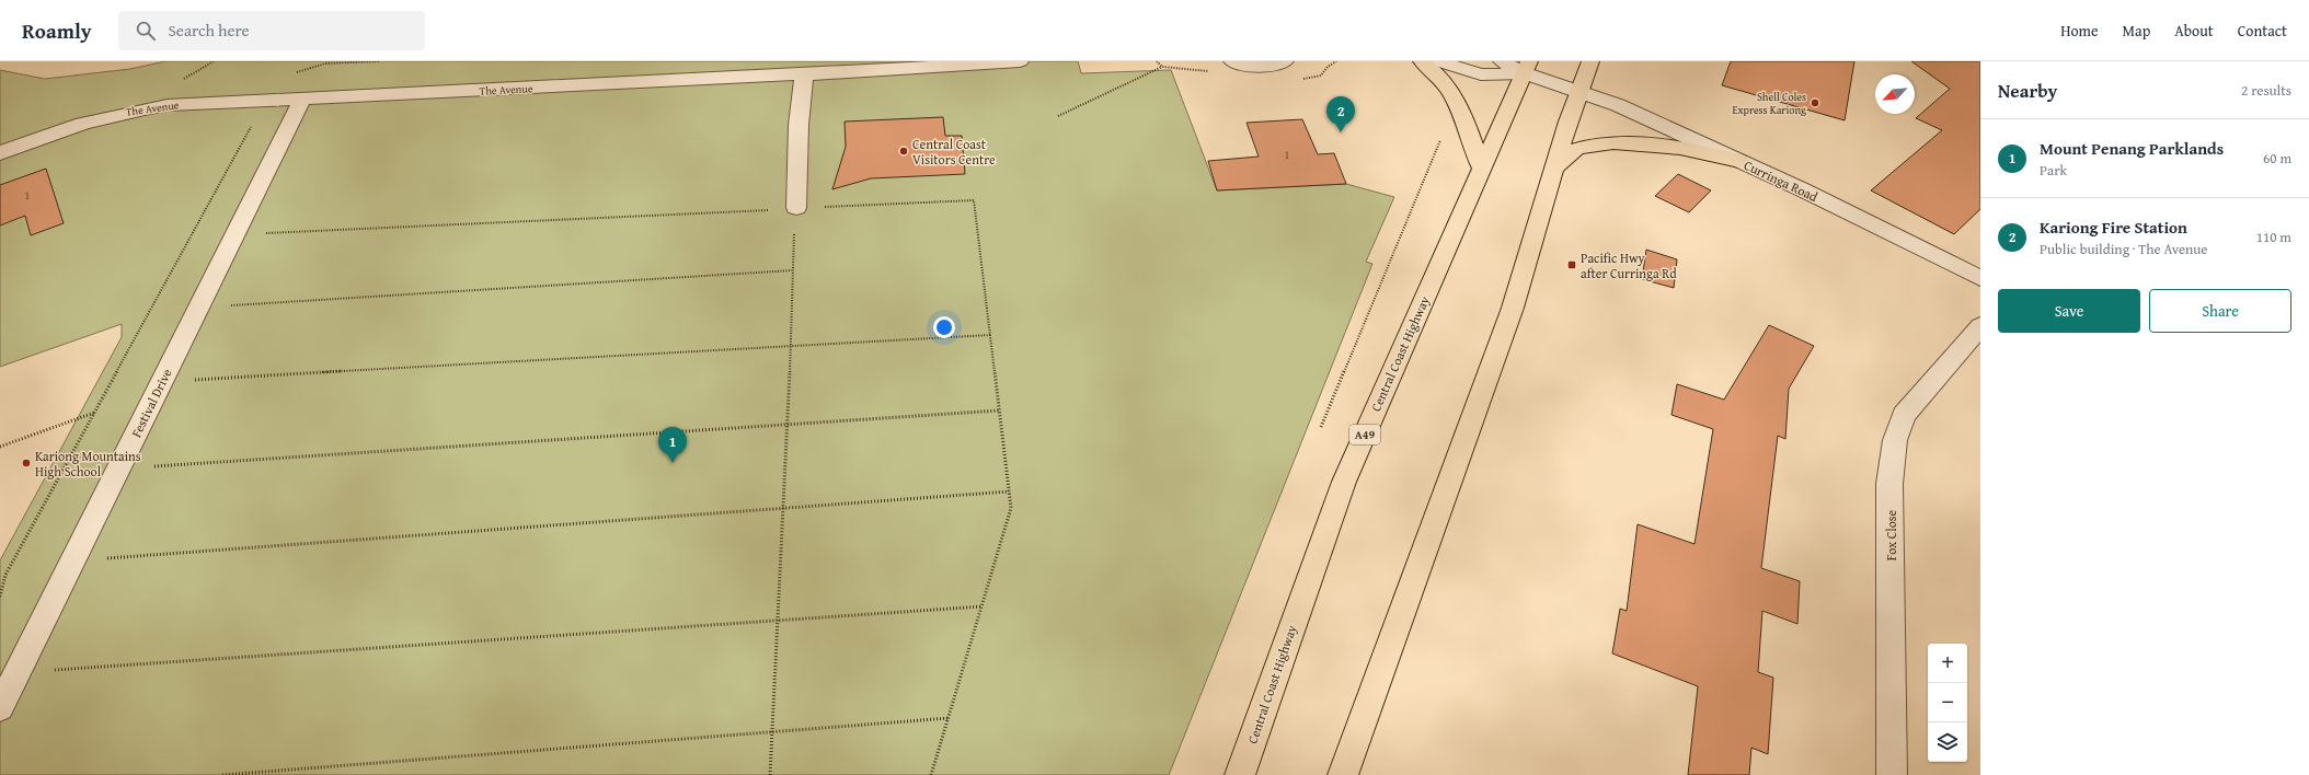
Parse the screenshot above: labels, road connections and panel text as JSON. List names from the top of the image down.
{
  "streets": {
    "highway": ["Central Coast Highway", "A49"],
    "street": [
      "The Avenue",
      "Curringa Road",
      "Festival Drive",
      "Fox Close"
    ]
  },
  "crossings": [
    ["The Avenue", "Festival Drive"],
    ["Curringa Road", "Central Coast Highway"]
  ],
  "places": {
    "other": ["Shell Coles Express Kariong", "Central Coast Visitors Centre", "Kariong Mountains High School"],
    "transit": ["Pacific Hwy after Curringa Rd"]
  },
  "house_numbers": ["1", "1"],
  "north": "bottom left",
  "page": {
    "header": "Roamly",
    "search": "Search here",
    "nav": [
      "Home",
      "Map",
      "About",
      "Contact"
    ],
    "heading": ["Nearby", "2 results"],
    "pins": ["2", "1"],
    "list": [
      {
        "mark": "1",
        "name": "Mount Penang Parklands",
        "note": "Park",
        "value": "60 m"
      },
      {
        "mark": "2",
        "name": "Kariong Fire Station",
        "note": "Public building · The Avenue",
        "value": "110 m"
      }
    ],
    "buttons": ["Save", "Share"],
    "map_buttons": ["+", "−"]
  }
}
